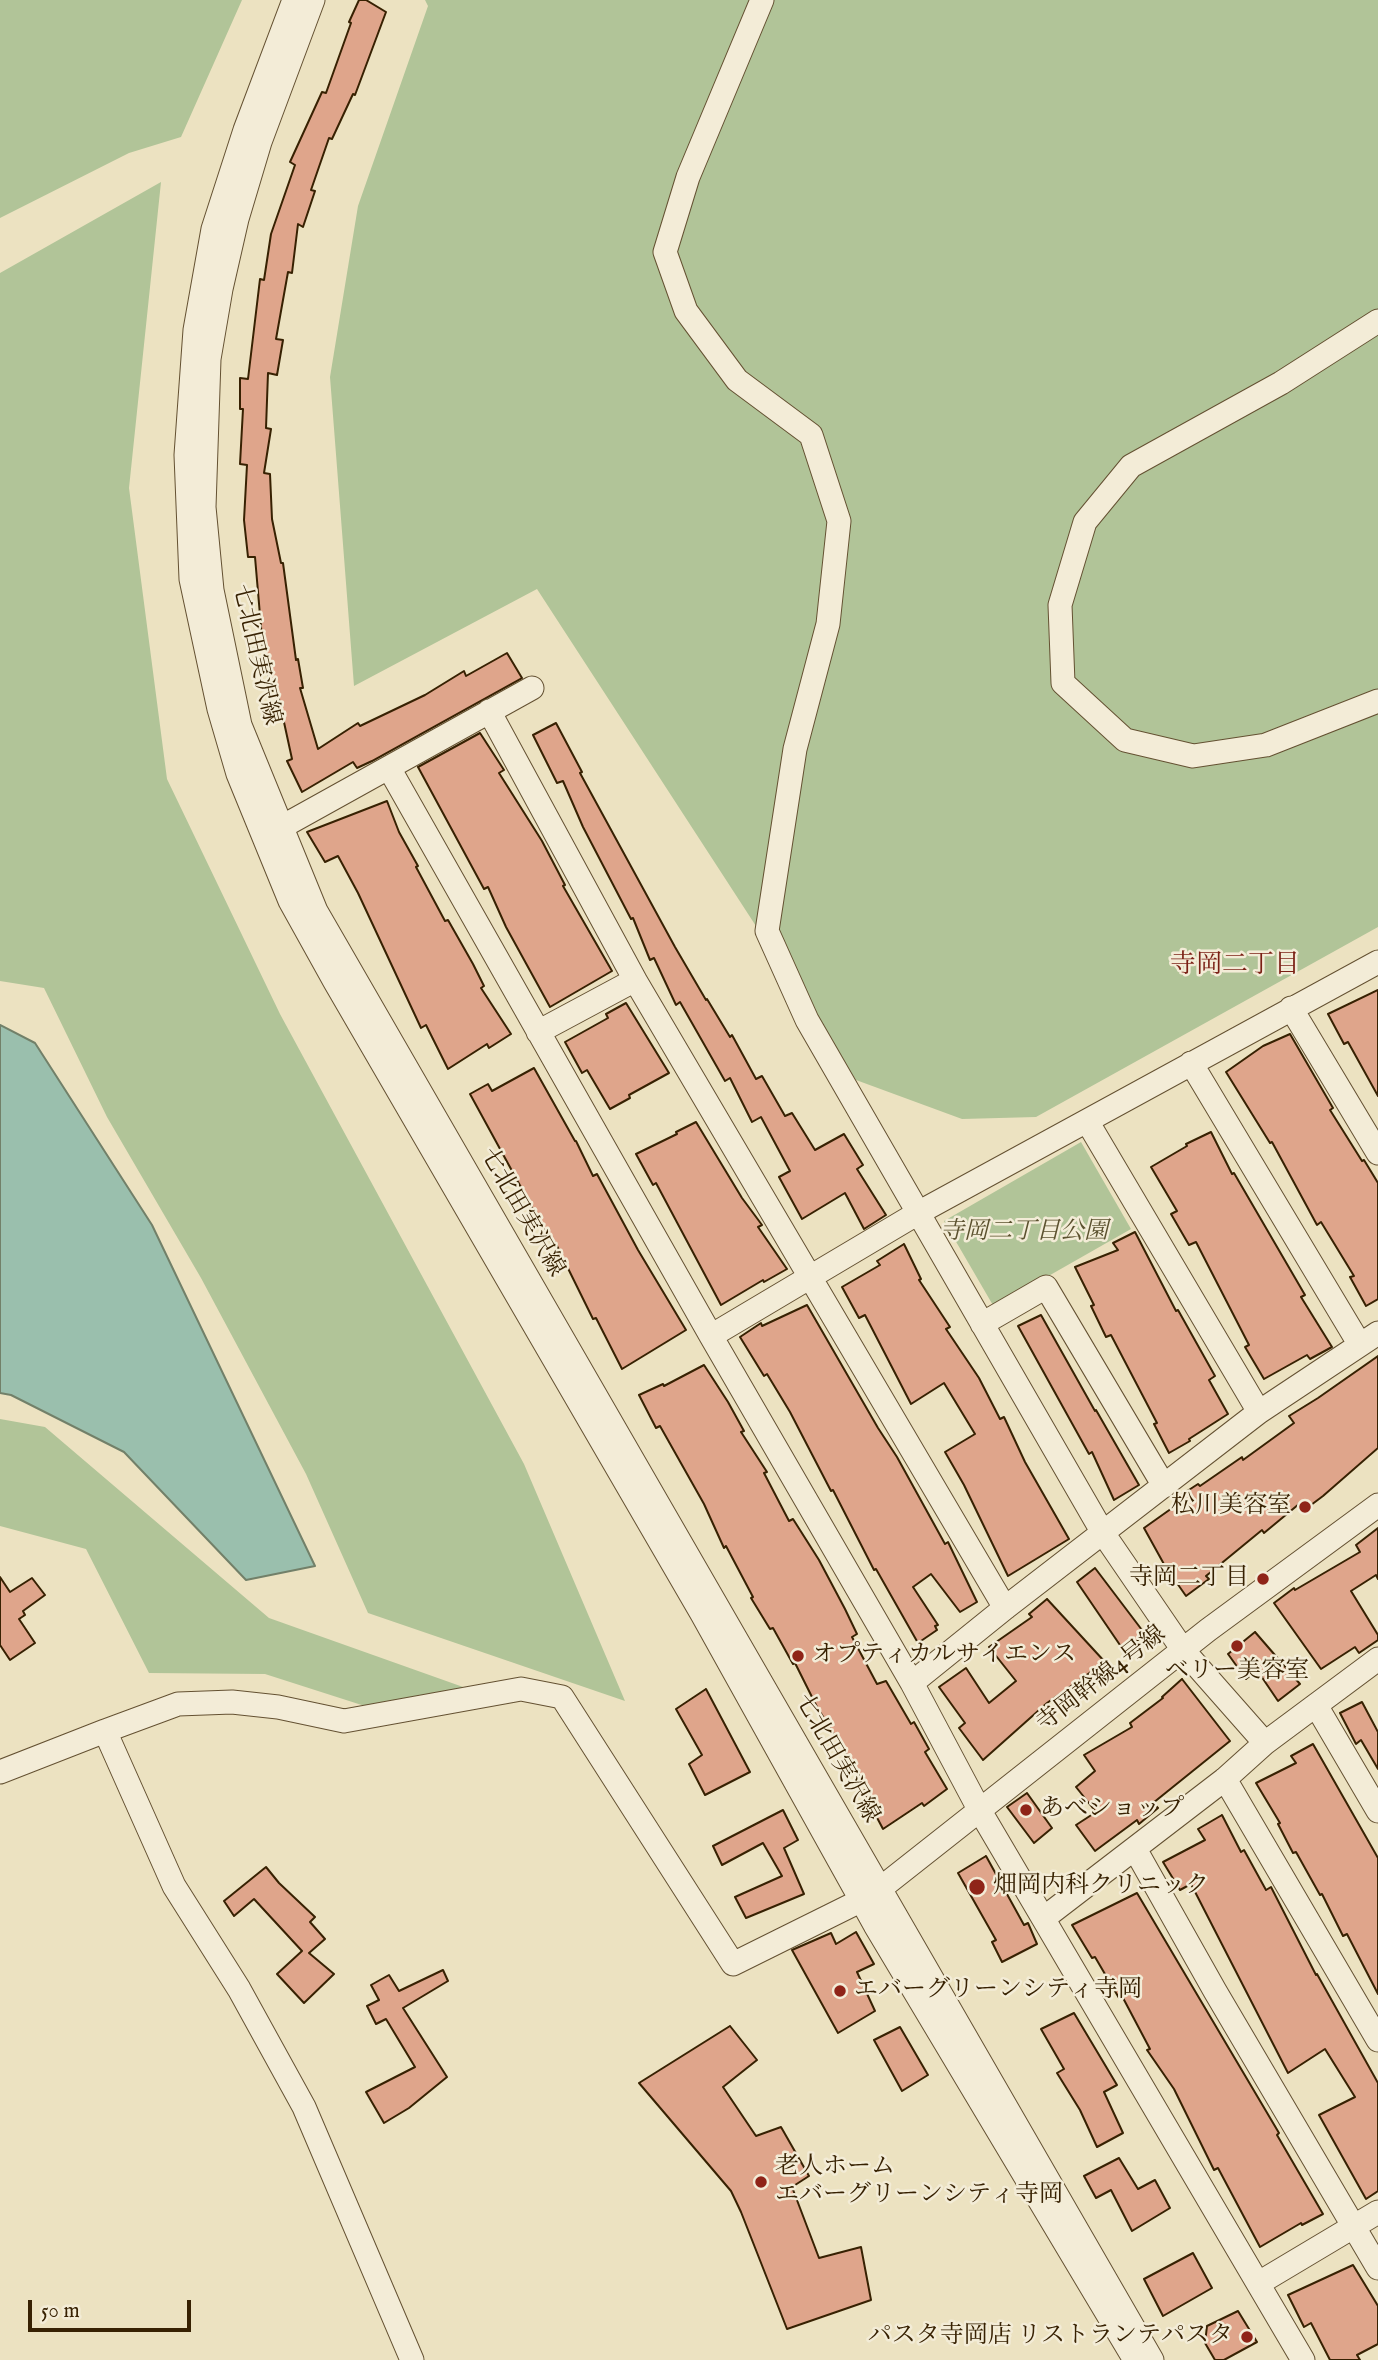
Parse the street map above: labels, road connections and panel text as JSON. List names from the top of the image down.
{
  "streets": {
    "street": ["七北田実沢線", "寺岡幹線4号線"]
  },
  "districts": ["寺岡二丁目"],
  "parks": ["寺岡二丁目公園"],
  "places": [
    "松川美容室",
    "寺岡二丁目",
    "ベリー美容室",
    "オプティカルサイエンス",
    "あべショップ",
    "畑岡内科クリニック",
    "エバーグリーンシティ寺岡",
    "老人ホーム エバーグリーンシティ寺岡",
    "パスタ寺岡店 リストランテパスタ"
  ],
  "scale_bar": "50 m"
}
